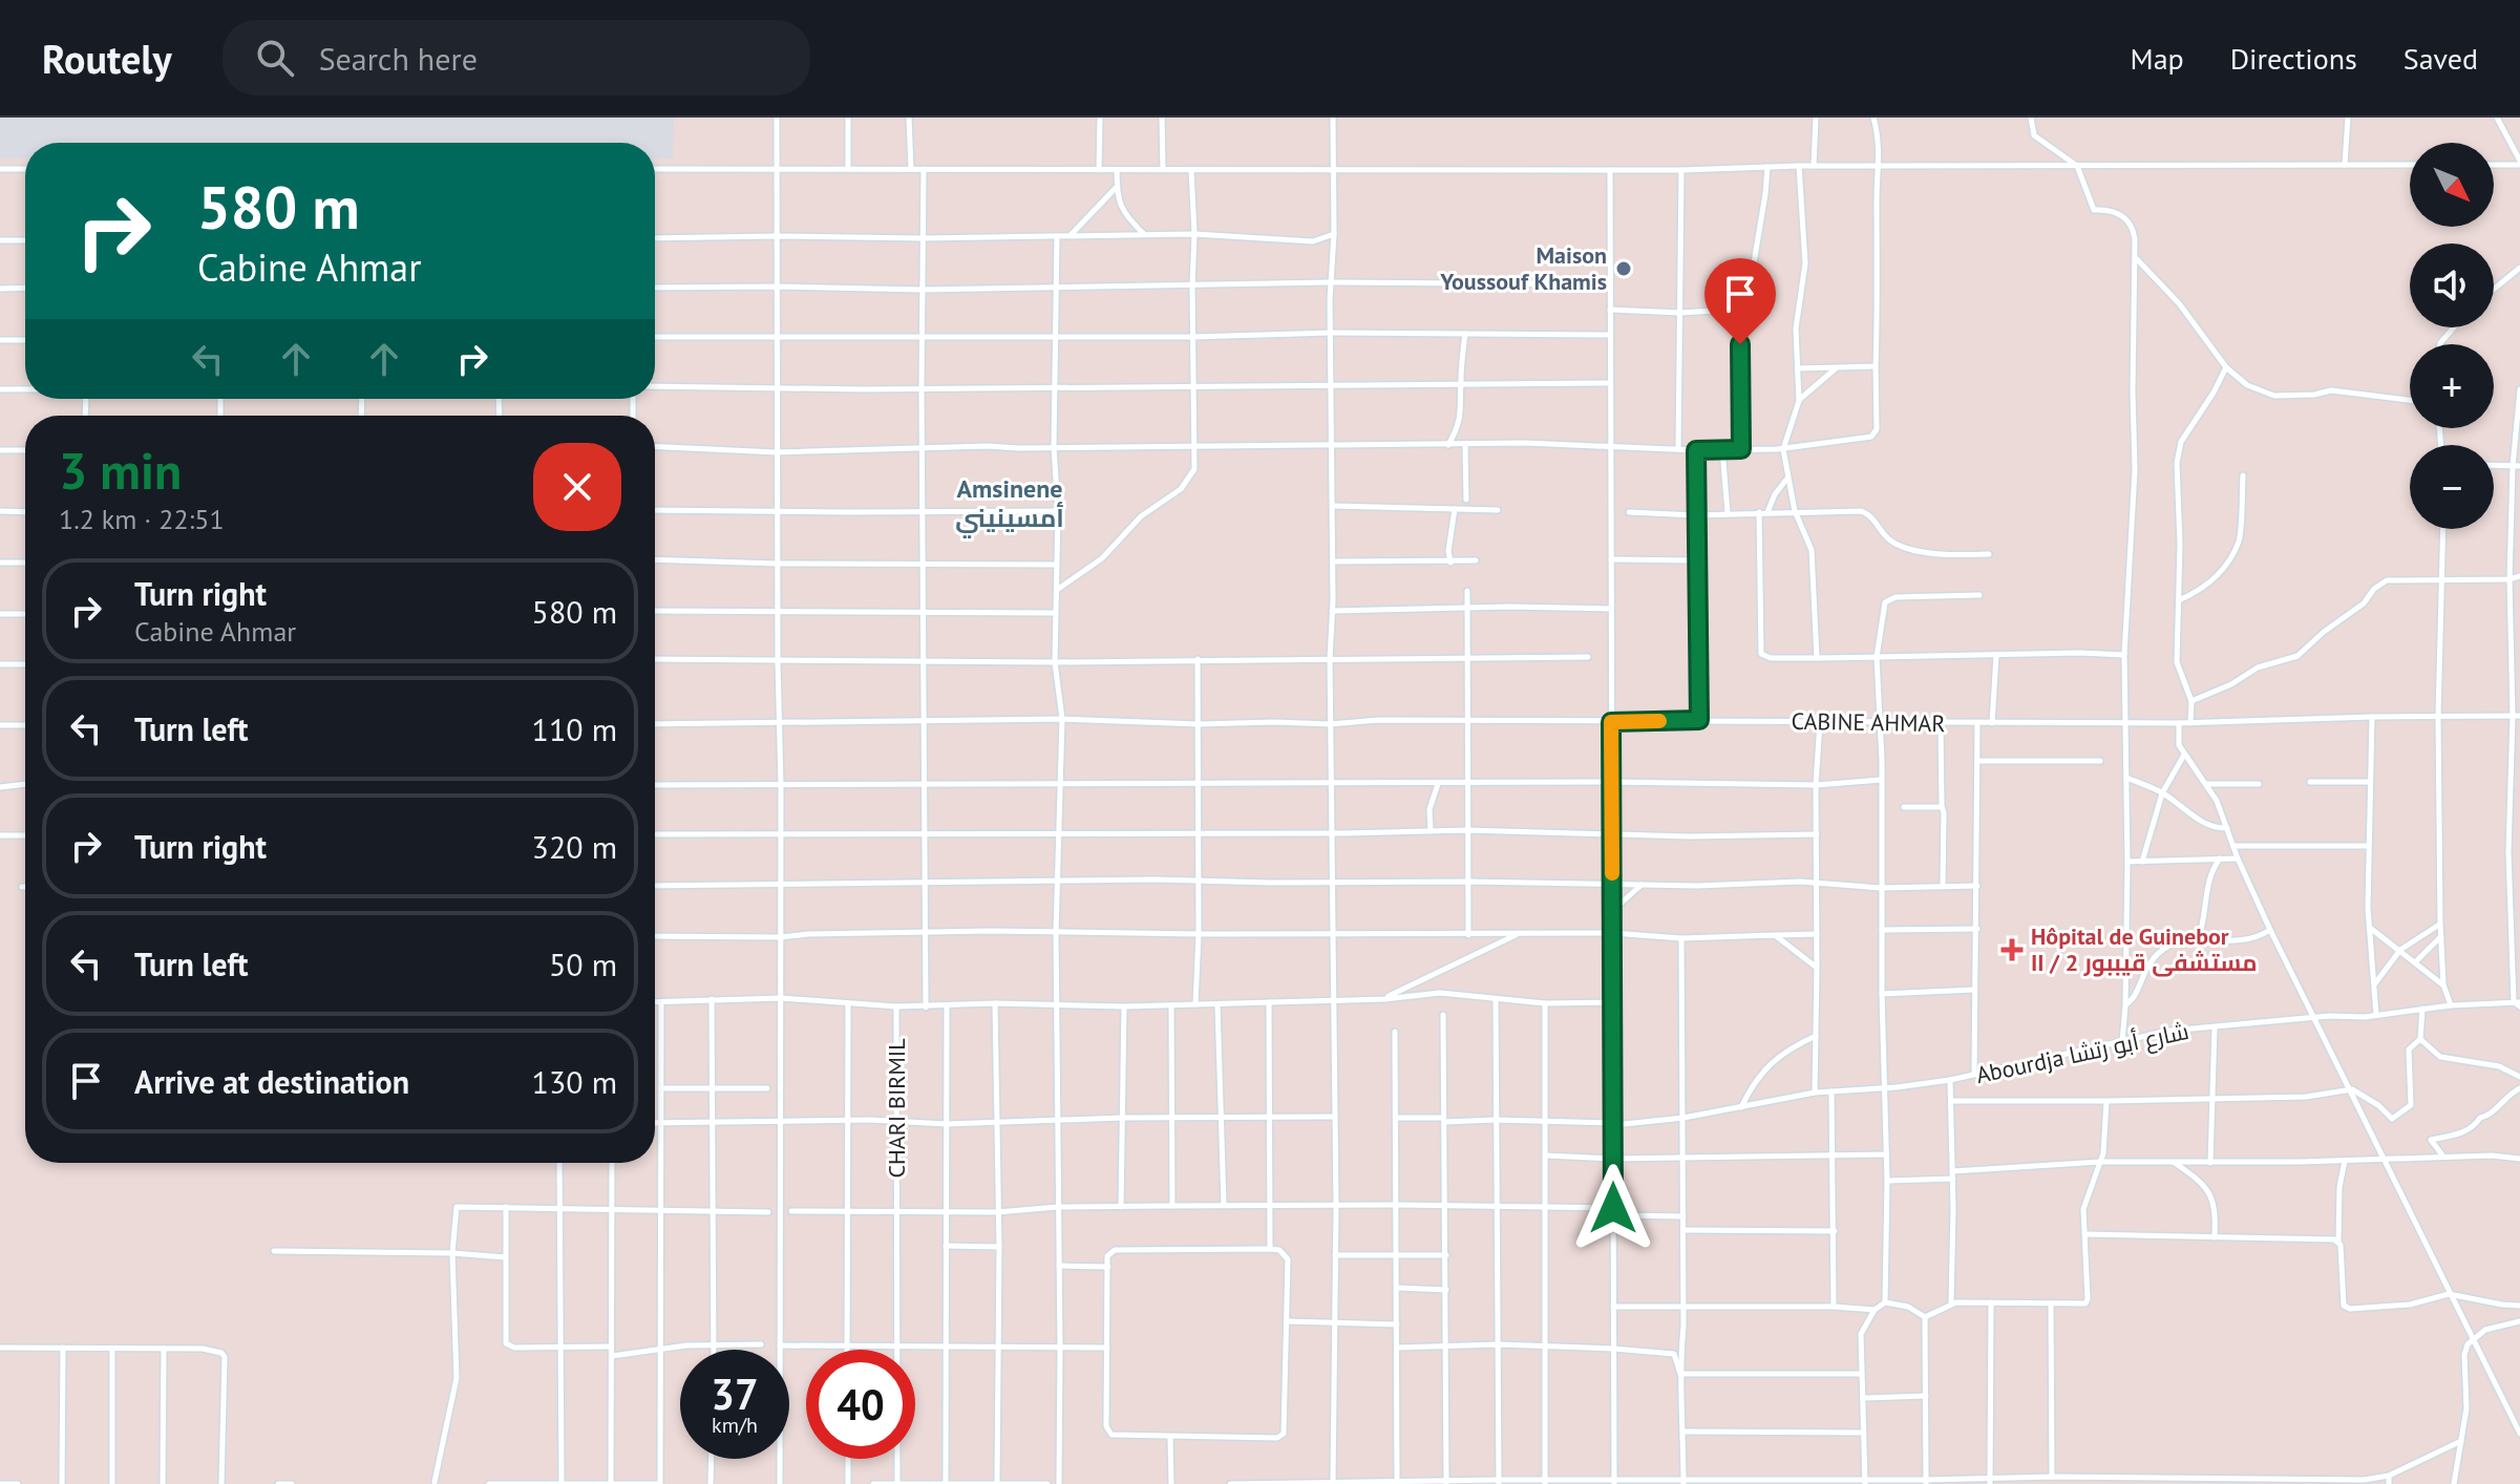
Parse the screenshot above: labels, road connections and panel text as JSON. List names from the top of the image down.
{
  "streets": {
    "street": ["CABINE AHMAR", "Abourdja شارع أبو رتشا", "CHARI BIRMIL"]
  },
  "districts": ["Amsinene أمسينيني"],
  "places": {
    "other": ["Maison Youssouf Khamis"],
    "health": ["Hôpital de Guinebor II / مستشفى قيببور 2"]
  },
  "north": "bottom right",
  "page": {
    "header": "Routely",
    "search": "Search here",
    "nav": ["Map", "Directions", "Saved"],
    "map_buttons": ["+", "−"],
    "turn": ["580 m", "Cabine Ahmar"],
    "heading": ["3 min", "1.2 km · 22:51"],
    "list": [
      {
        "name": "Turn right",
        "note": "Cabine Ahmar",
        "value": "580 m"
      },
      {
        "name": "Turn left",
        "value": "110 m"
      },
      {
        "name": "Turn right",
        "value": "320 m"
      },
      {
        "name": "Turn left",
        "value": "50 m"
      },
      {
        "name": "Arrive at destination",
        "value": "130 m"
      }
    ],
    "speed": "37 km/h",
    "limit": "40"
  }
}
